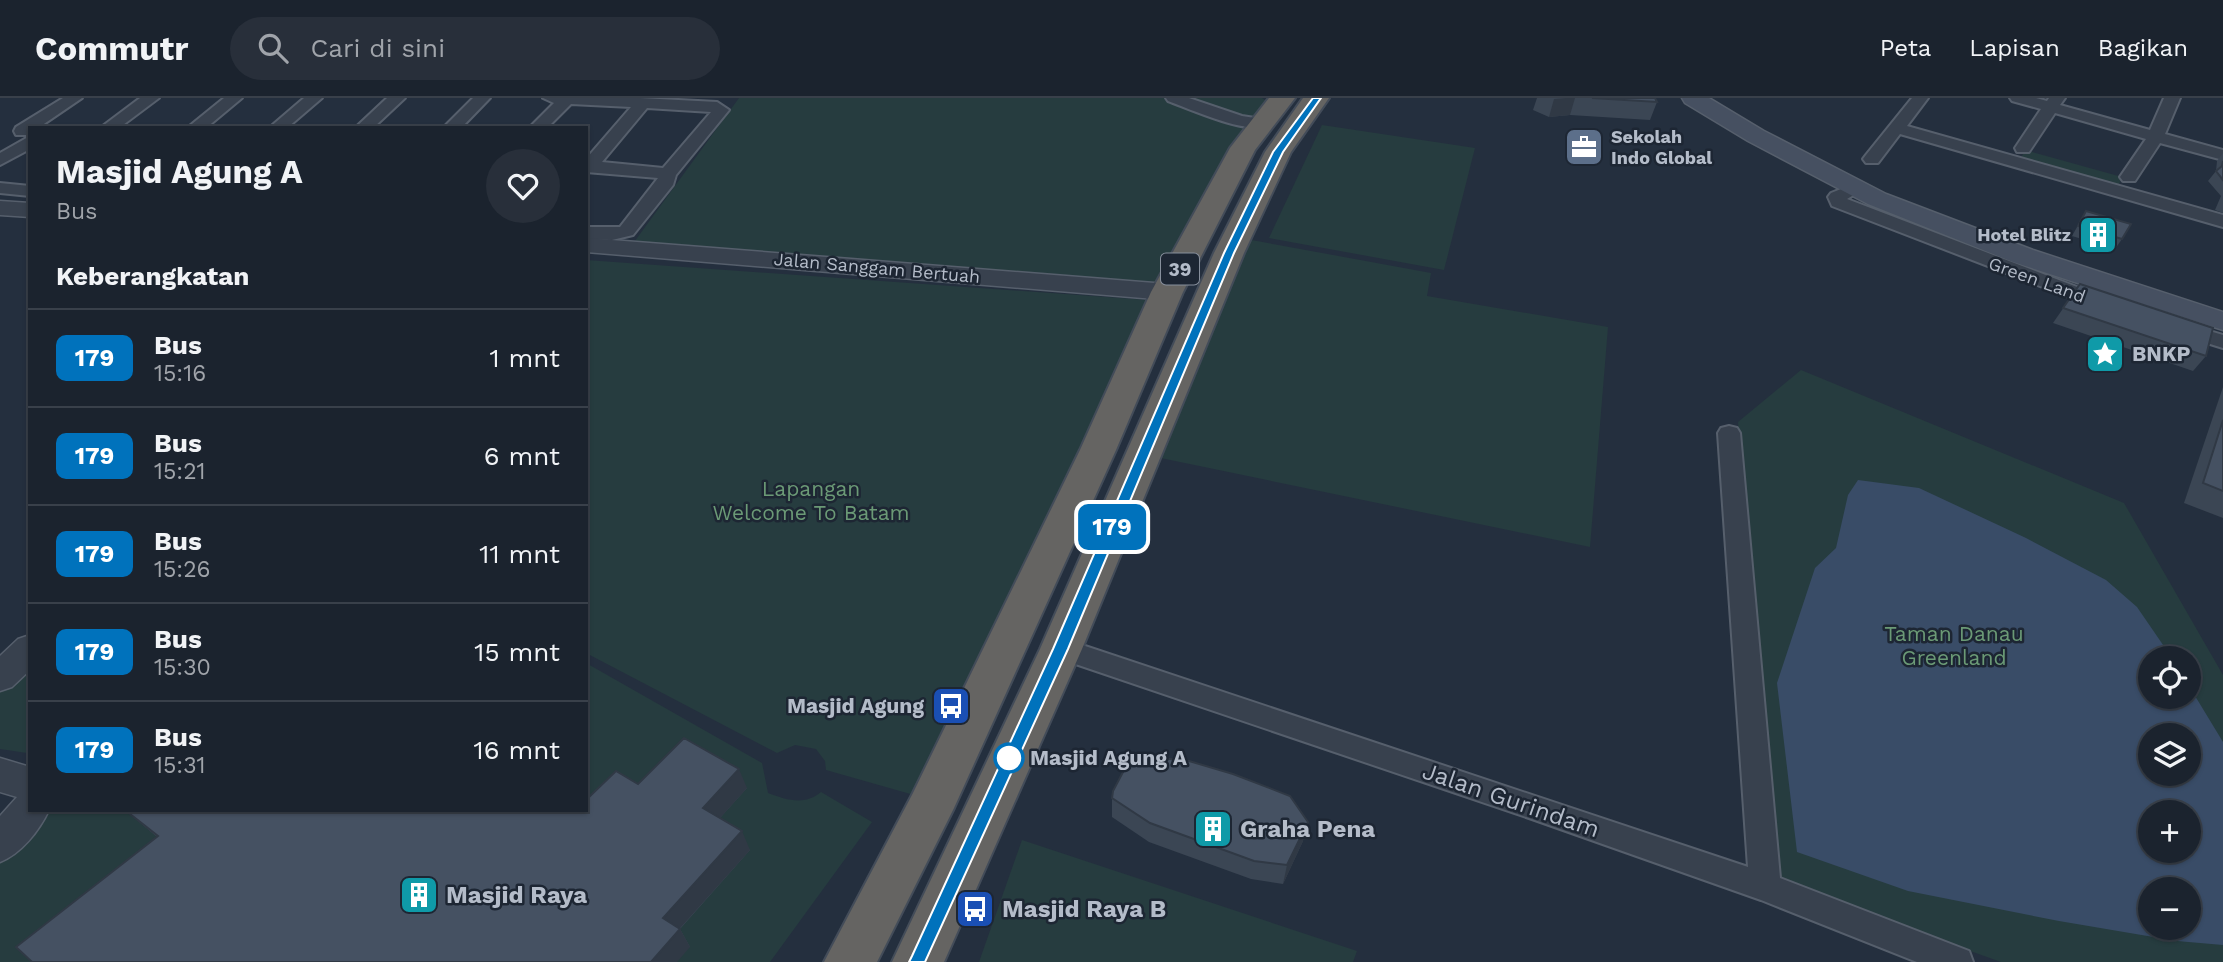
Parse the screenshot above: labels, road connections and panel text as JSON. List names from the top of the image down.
{
  "streets": {
    "highway": ["39"],
    "street": ["Jalan Sanggam Bertuah", "Jalan Gurindam"]
  },
  "crossings": [
    ["Jalan Sanggam Bertuah", "39"],
    ["39", "Jalan Gurindam"]
  ],
  "parks": ["Lapangan Welcome To Batam", "Taman Danau Greenland"],
  "places": {
    "office": ["Sekolah Indo Global"],
    "building": ["Hotel Blitz", "Graha Pena", "Masjid Raya"],
    "place": ["BNKP"],
    "bus stop": ["Masjid Agung", "Masjid Raya B"],
    "other": ["Masjid Agung A"]
  },
  "lines": ["bus line 179"],
  "page": {
    "header": "Commutr",
    "search": "Cari di sini",
    "nav": ["Peta", "Lapisan", "Bagikan"],
    "on_map": "179",
    "heading": [
      ["Masjid Agung A", "Bus"],
      "Keberangkatan"
    ],
    "list": [
      {
        "mark": "179",
        "name": "Bus",
        "note": "15:16",
        "value": "1 mnt"
      },
      {
        "mark": "179",
        "name": "Bus",
        "note": "15:21",
        "value": "6 mnt"
      },
      {
        "mark": "179",
        "name": "Bus",
        "note": "15:26",
        "value": "11 mnt"
      },
      {
        "mark": "179",
        "name": "Bus",
        "note": "15:30",
        "value": "15 mnt"
      },
      {
        "mark": "179",
        "name": "Bus",
        "note": "15:31",
        "value": "16 mnt"
      }
    ],
    "map_buttons": ["+", "−"]
  }
}
